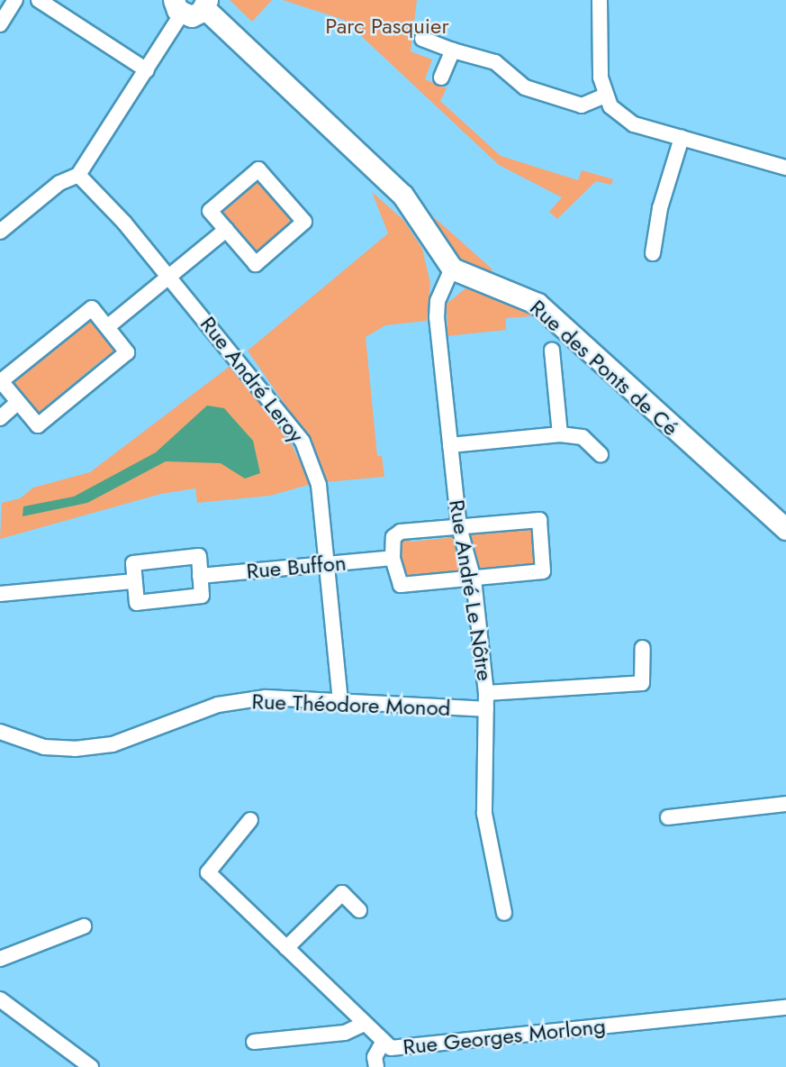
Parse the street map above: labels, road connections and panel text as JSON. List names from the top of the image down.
{
  "streets": {
    "street": [
      "Rue des Ponts de Cé",
      "Rue André Leroy",
      "Rue Buffon",
      "Rue André Le Nôtre",
      "Rue Théodore Monod",
      "Rue Georges Morlong"
    ]
  },
  "crossings": [
    ["Rue des Ponts de Cé", "Rue André Le Nôtre"],
    ["Rue André Leroy", "Rue Buffon"],
    ["Rue André Leroy", "Rue Théodore Monod"],
    ["Rue André Le Nôtre", "Rue Théodore Monod"]
  ],
  "parks": ["Parc Pasquier"]
}
